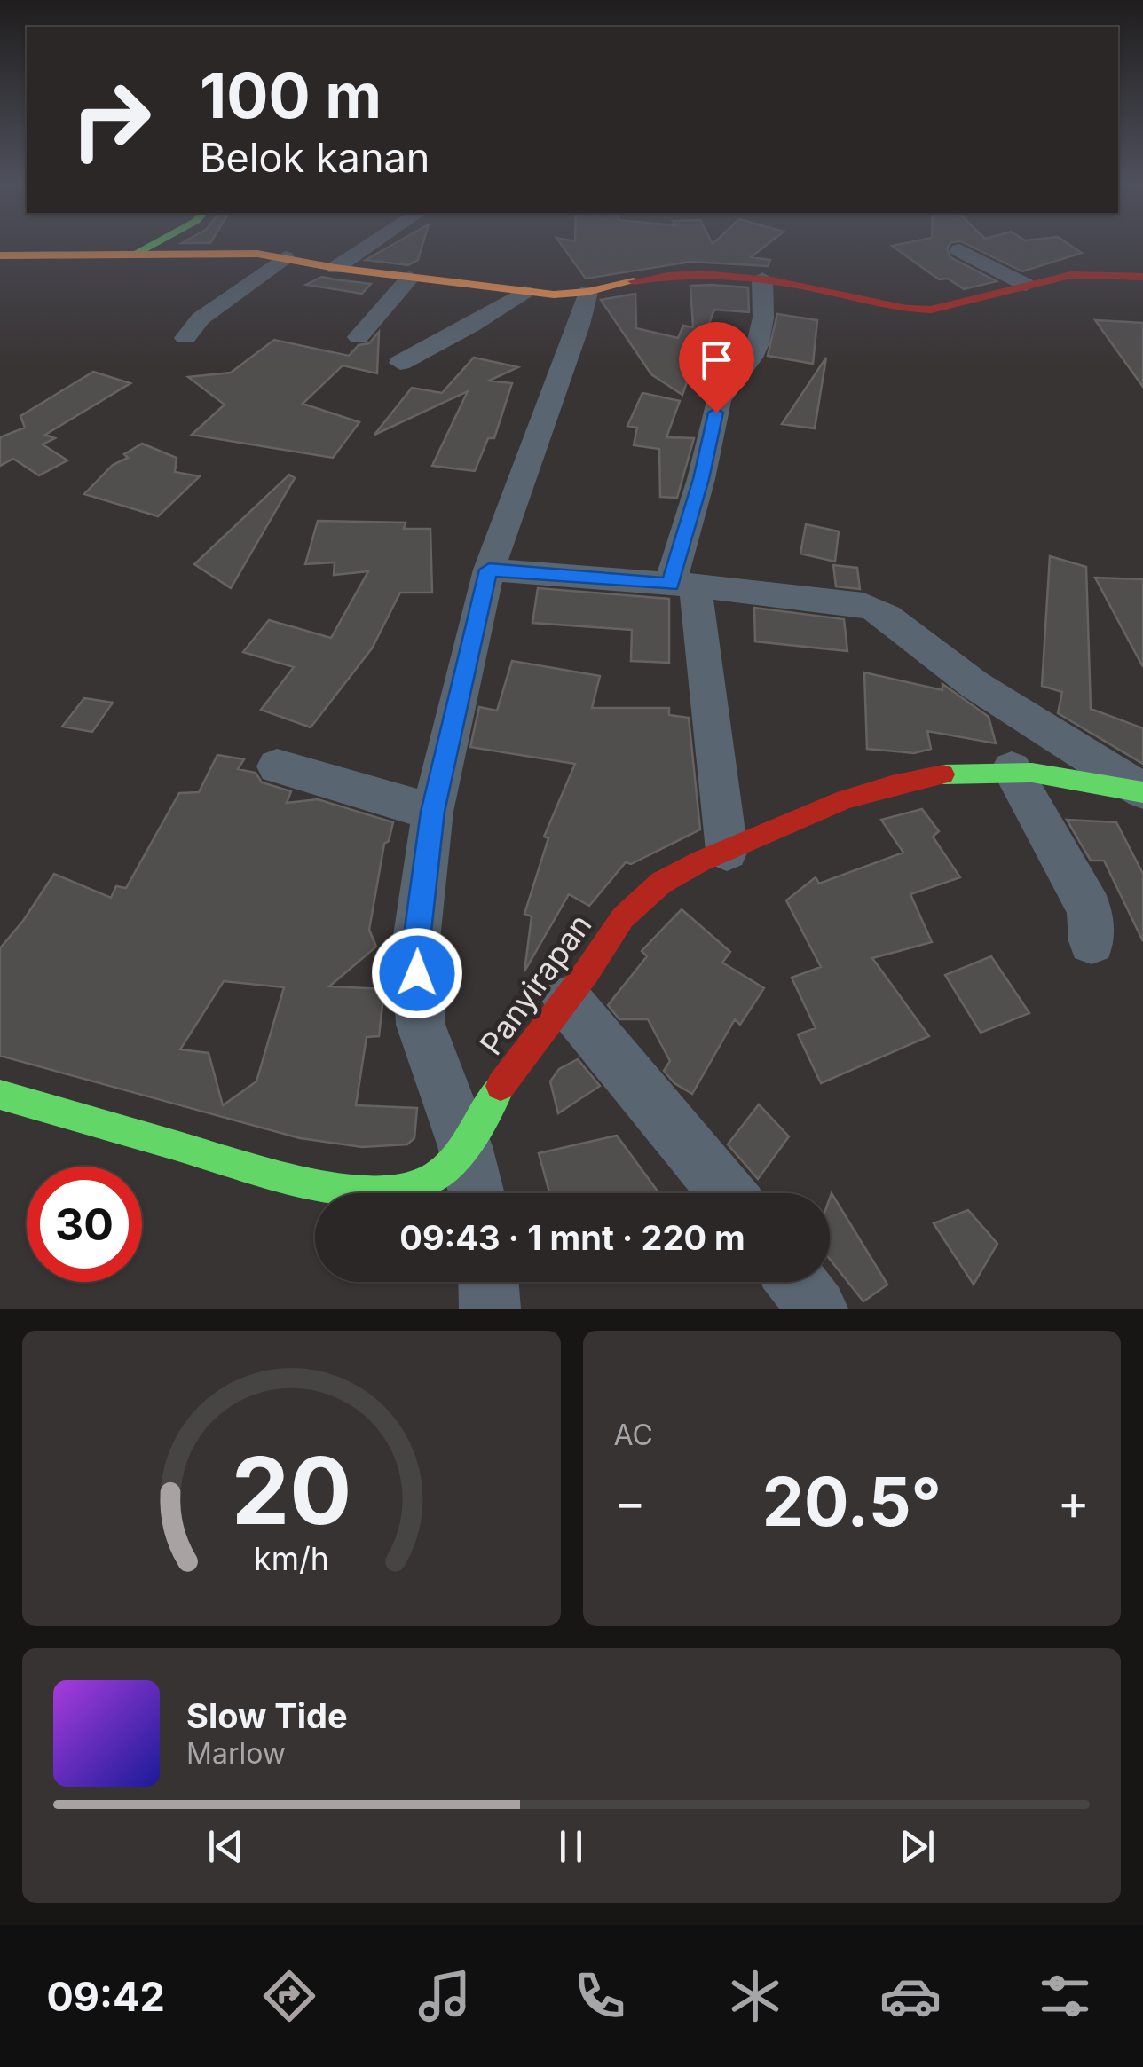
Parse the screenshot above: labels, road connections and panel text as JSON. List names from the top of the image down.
{
  "streets": {
    "street": ["Panyirapan"]
  },
  "page": {
    "turn": ["100 m", "Belok kanan"],
    "limit": "30",
    "trip": "09:43 · 1 mnt · 220 m",
    "tile": "AC",
    "heat": ["−", "20.5°", "+"],
    "song": ["Slow Tide", "Marlow"],
    "tabs": "09:42",
    "gauge": ["20", "km/h"]
  }
}
